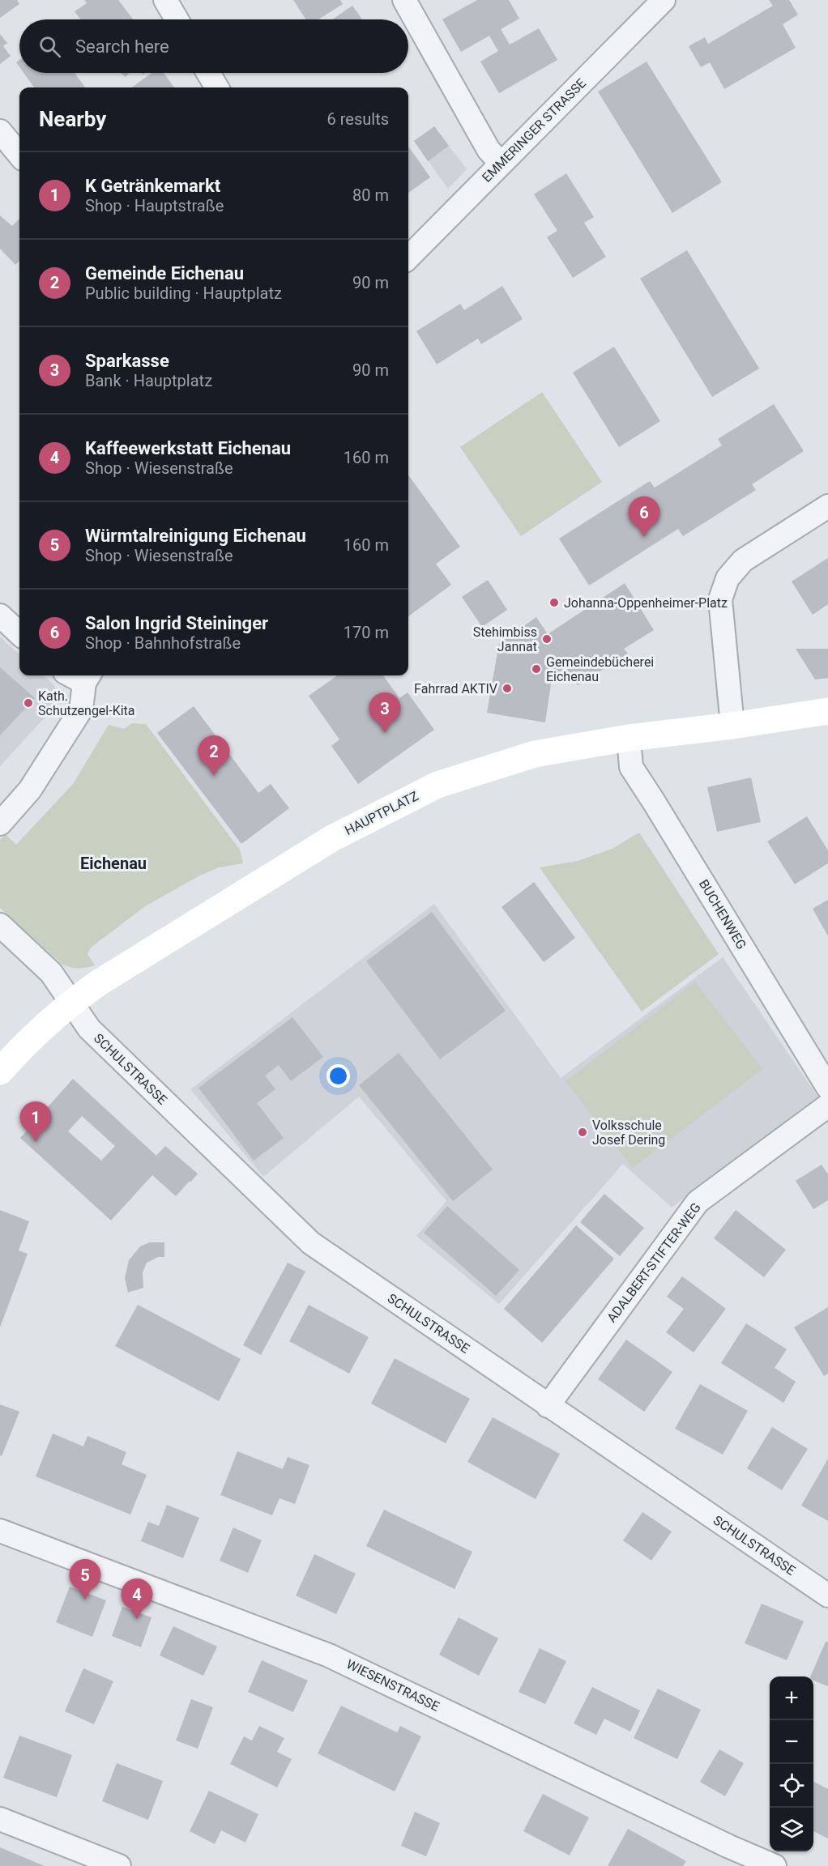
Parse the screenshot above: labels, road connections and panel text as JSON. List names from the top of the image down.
{
  "streets": {
    "main road": ["HAUPTPLATZ"],
    "street": [
      "EMMERINGER STRASSE",
      "BUCHENWEG",
      "SCHULSTRASSE",
      "ADALBERT-STIFTER-WEG",
      "WIESENSTRASSE"
    ]
  },
  "crossings": [
    ["HAUPTPLATZ", "BUCHENWEG"],
    ["HAUPTPLATZ", "SCHULSTRASSE"],
    ["SCHULSTRASSE", "ADALBERT-STIFTER-WEG"]
  ],
  "districts": ["Eichenau"],
  "places": [
    "Johanna-Oppenheimer-Platz",
    "Stehimbiss Jannat",
    "Gemeindebücherei Eichenau",
    "Fahrrad AKTIV",
    "Kath. Schutzengel-Kita",
    "Volksschule Josef Dering"
  ],
  "page": {
    "search": "Search here",
    "heading": ["Nearby", "6 results"],
    "list": [
      {
        "mark": "1",
        "name": "K Getränkemarkt",
        "note": "Shop · Hauptstraße",
        "value": "80 m"
      },
      {
        "mark": "2",
        "name": "Gemeinde Eichenau",
        "note": "Public building · Hauptplatz",
        "value": "90 m"
      },
      {
        "mark": "3",
        "name": "Sparkasse",
        "note": "Bank · Hauptplatz",
        "value": "90 m"
      },
      {
        "mark": "4",
        "name": "Kaffeewerkstatt Eichenau",
        "note": "Shop · Wiesenstraße",
        "value": "160 m"
      },
      {
        "mark": "5",
        "name": "Würmtalreinigung Eichenau",
        "note": "Shop · Wiesenstraße",
        "value": "160 m"
      },
      {
        "mark": "6",
        "name": "Salon Ingrid Steininger",
        "note": "Shop · Bahnhofstraße",
        "value": "170 m"
      }
    ],
    "pins": [
      "6",
      "3",
      "2",
      "1",
      "5",
      "4"
    ],
    "map_buttons": ["+", "−"]
  }
}
